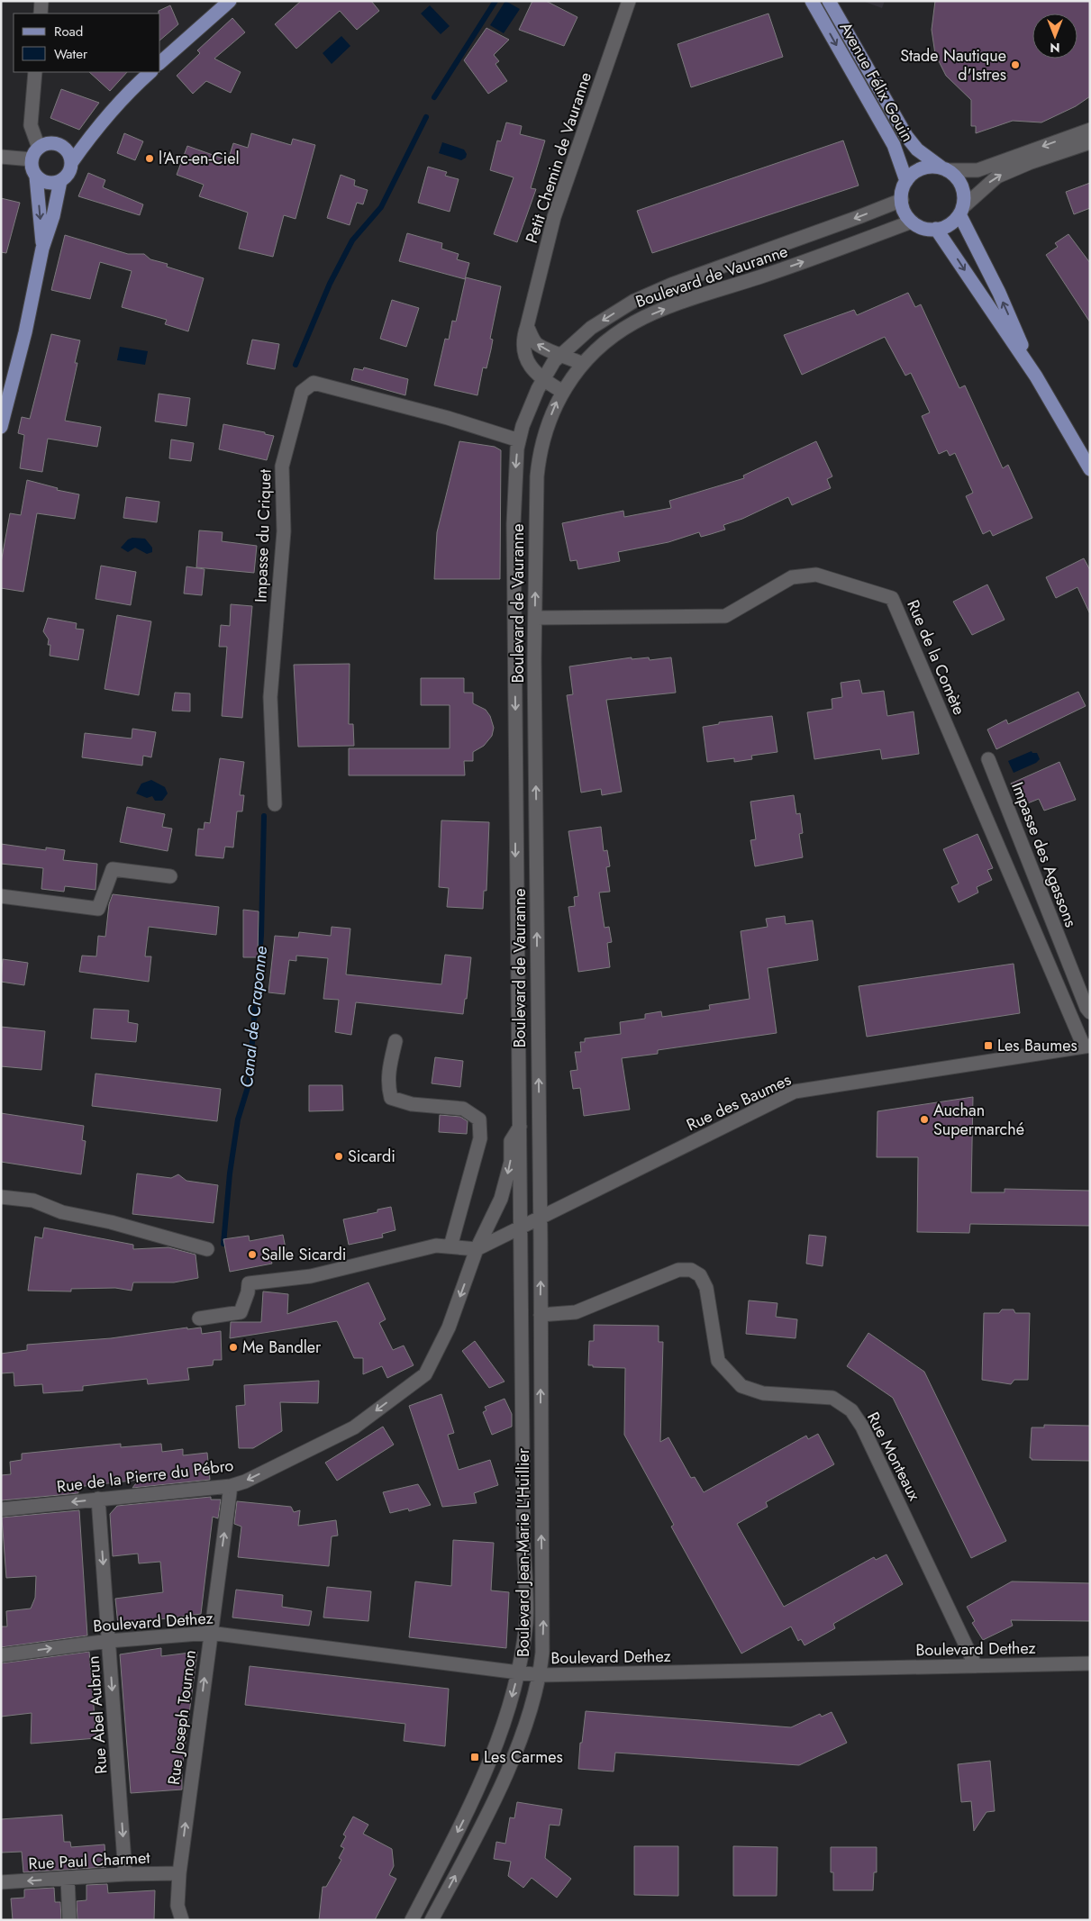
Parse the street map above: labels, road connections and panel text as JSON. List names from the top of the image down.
{
  "streets": {
    "main road": ["Avenue Félix Gouin"],
    "street": [
      "Petit Chemin de Vauranne",
      "Boulevard de Vauranne",
      "Impasse du Criquet",
      "Rue de la Comète",
      "Impasse des Agassons",
      "Rue des Baumes",
      "Rue Monteaux",
      "Rue de la Pierre du Pébro",
      "Boulevard Jean-Marie L'Huillier",
      "Boulevard Dethez",
      "Rue Abel Aubrun",
      "Rue Joseph Tournon",
      "Rue Paul Charmet"
    ]
  },
  "crossings": [
    ["Avenue Félix Gouin", "Boulevard de Vauranne"],
    ["Petit Chemin de Vauranne", "Boulevard de Vauranne"],
    ["Boulevard de Vauranne", "Impasse du Criquet"],
    ["Boulevard de Vauranne", "Rue de la Comète"],
    ["Boulevard de Vauranne", "Rue des Baumes"],
    ["Boulevard de Vauranne", "Rue de la Pierre du Pébro"],
    ["Boulevard de Vauranne", "Boulevard Jean-Marie L'Huillier"],
    ["Rue de la Comète", "Rue des Baumes"],
    ["Rue des Baumes", "Rue de la Pierre du Pébro"],
    ["Rue des Baumes", "Boulevard Jean-Marie L'Huillier"],
    ["Rue Monteaux", "Boulevard Jean-Marie L'Huillier"],
    ["Rue Monteaux", "Boulevard Dethez"],
    ["Rue de la Pierre du Pébro", "Rue Abel Aubrun"],
    ["Rue de la Pierre du Pébro", "Rue Joseph Tournon"],
    ["Boulevard Jean-Marie L'Huillier", "Boulevard Dethez"],
    ["Boulevard Dethez", "Rue Abel Aubrun"],
    ["Boulevard Dethez", "Rue Joseph Tournon"],
    ["Rue Abel Aubrun", "Rue Paul Charmet"],
    ["Rue Joseph Tournon", "Rue Paul Charmet"]
  ],
  "one_way": [
    "Rue de la Pierre du Pébro",
    "Rue Abel Aubrun",
    "Rue Joseph Tournon",
    "Rue Paul Charmet"
  ],
  "water": ["Canal de Craponne"],
  "places": {
    "other": [
      "Stade Nautique d'Istres",
      "l'Arc-en-Ciel",
      "Auchan Supermarché",
      "Sicardi",
      "Salle Sicardi",
      "Me Bandler"
    ],
    "transit": ["Les Baumes", "Les Carmes"]
  },
  "legend": ["Road", "Water"],
  "north": "bottom"
}
